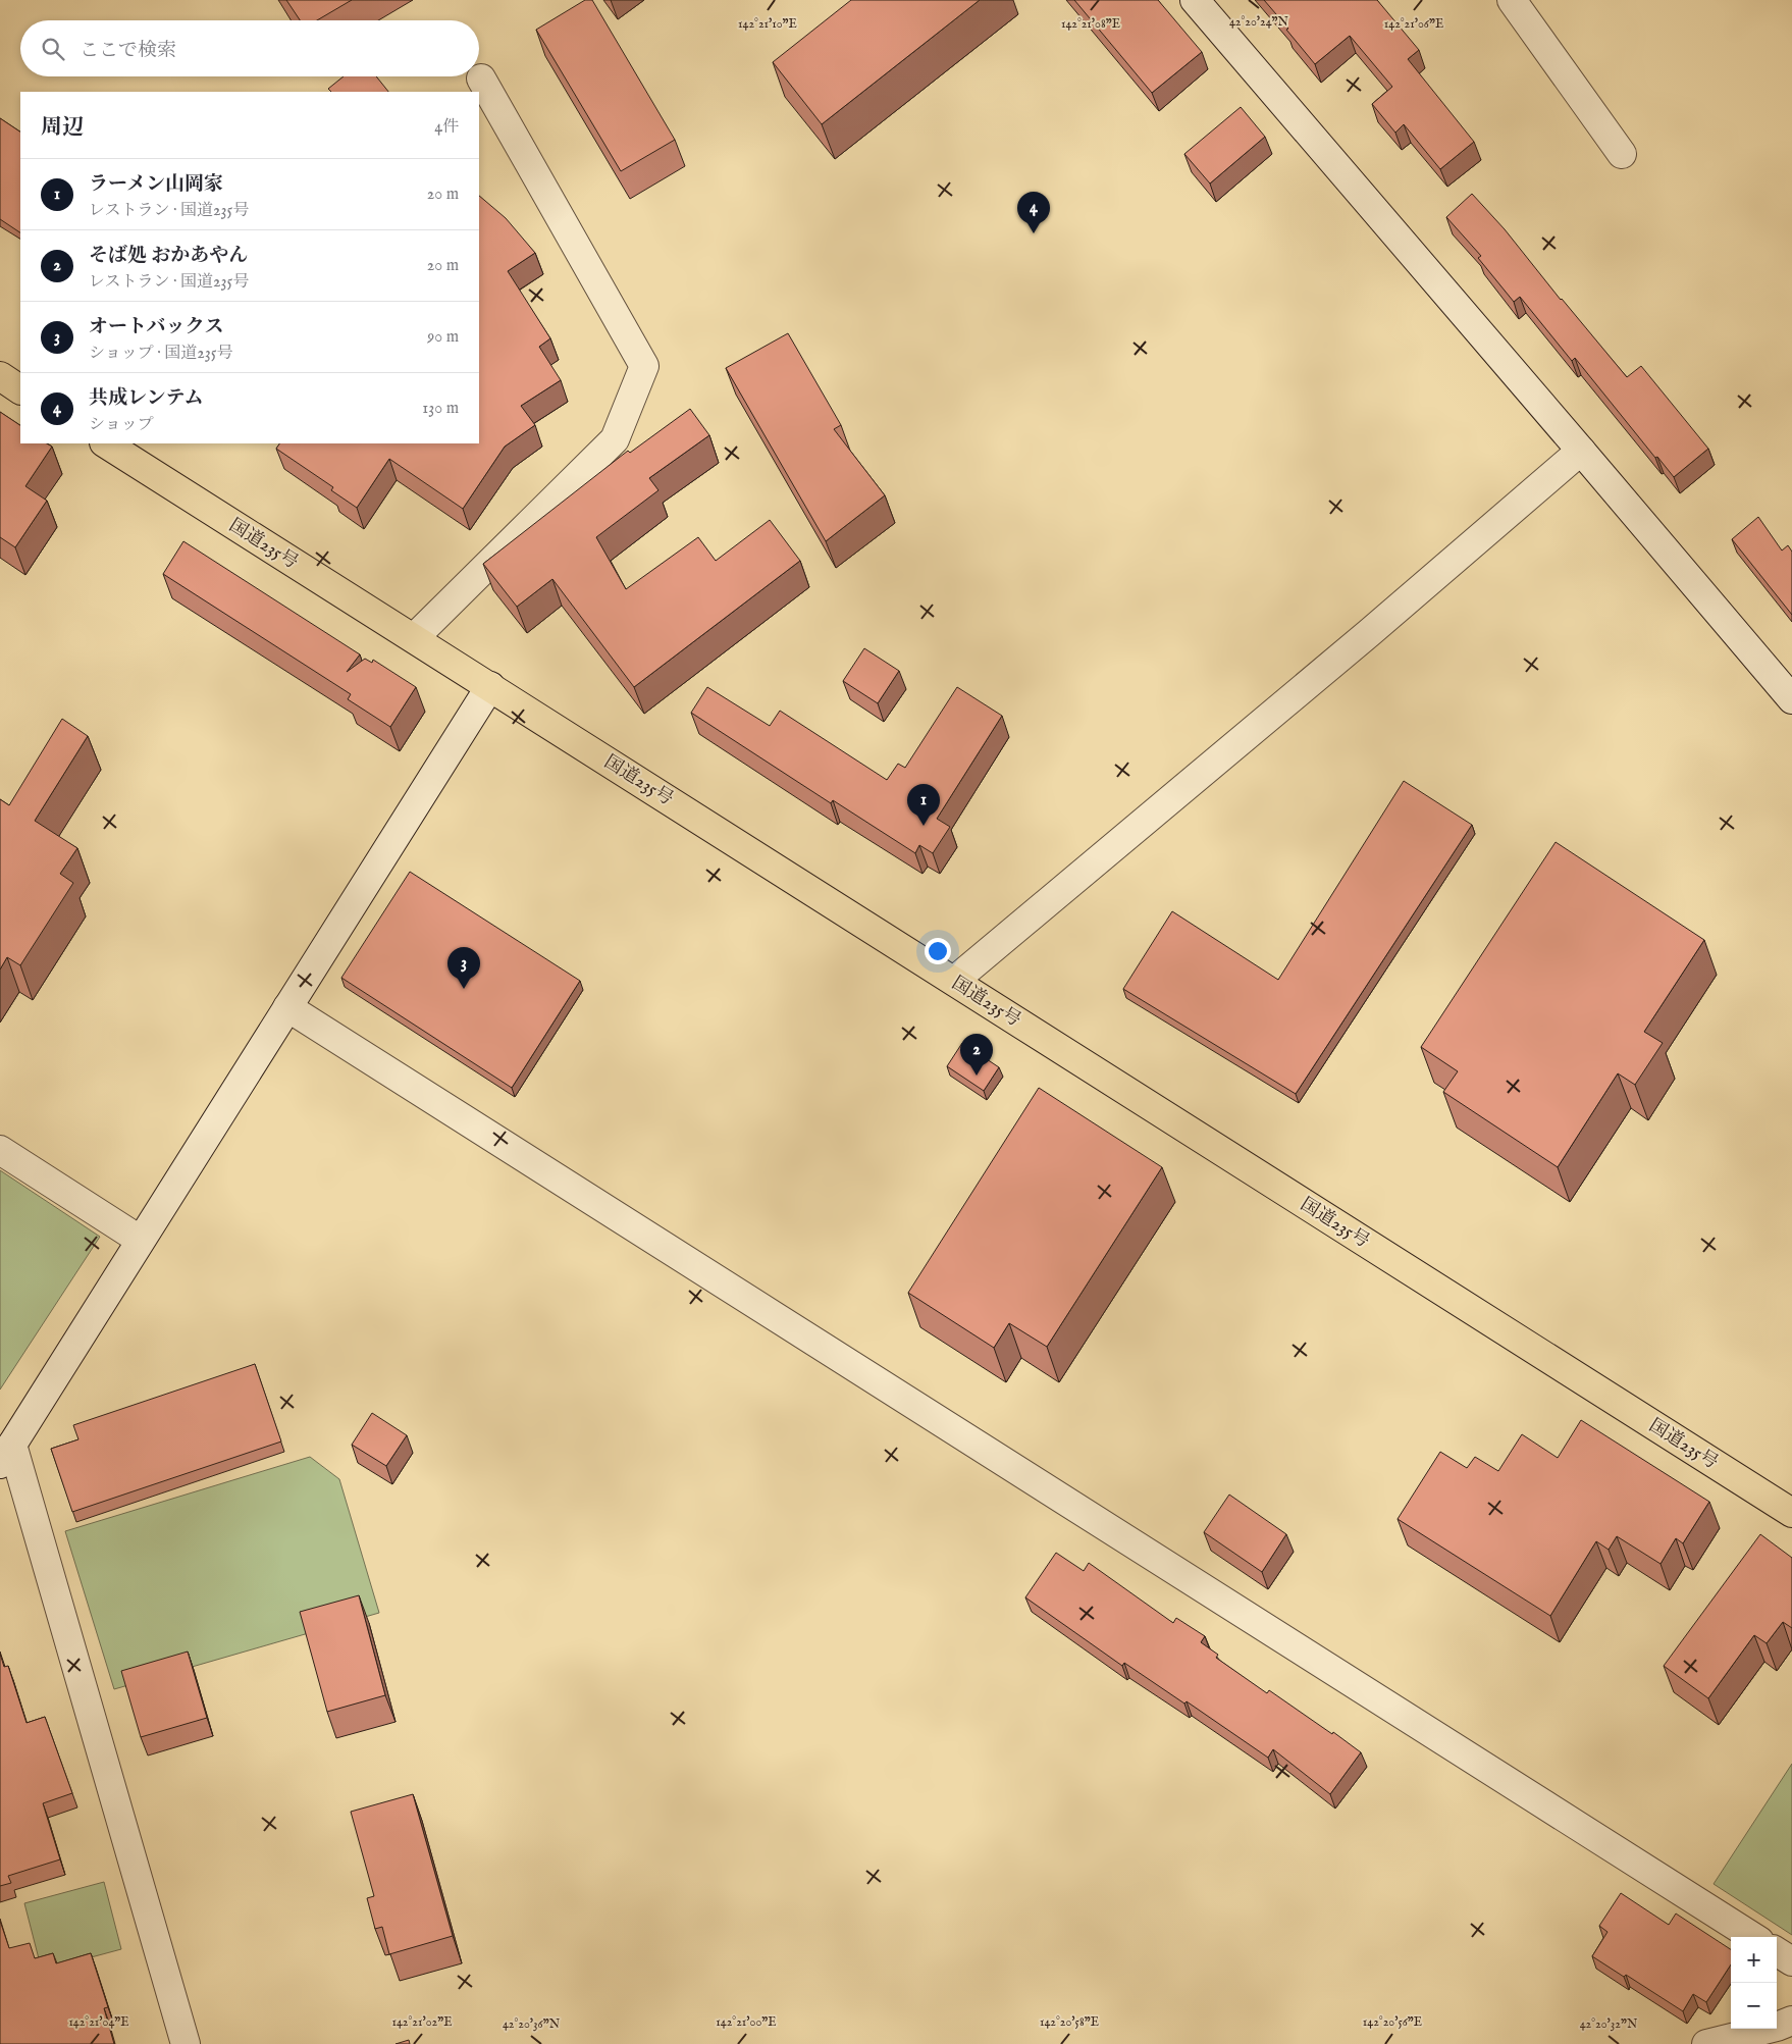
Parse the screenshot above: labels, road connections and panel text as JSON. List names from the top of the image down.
{
  "streets": {
    "highway": ["国道235号"]
  },
  "page": {
    "search": "ここで検索",
    "heading": ["周辺", "4件"],
    "list": [
      {
        "mark": "1",
        "name": "ラーメン山岡家",
        "note": "レストラン · 国道235号",
        "value": "20 m"
      },
      {
        "mark": "2",
        "name": "そば処 おかあやん",
        "note": "レストラン · 国道235号",
        "value": "20 m"
      },
      {
        "mark": "3",
        "name": "オートバックス",
        "note": "ショップ · 国道235号",
        "value": "90 m"
      },
      {
        "mark": "4",
        "name": "共成レンテム",
        "note": "ショップ",
        "value": "130 m"
      }
    ],
    "pins": [
      "4",
      "1",
      "3",
      "2"
    ],
    "map_buttons": ["+", "−"]
  },
  "coordinates": [
    "42°20'24\"N",
    "142°21'10\"E",
    "142°21'08\"E",
    "142°21'06\"E",
    "142°21'04\"E",
    "142°21'02\"E",
    "142°21'00\"E",
    "142°20'58\"E",
    "142°20'56\"E",
    "42°20'36\"N",
    "42°20'32\"N"
  ]
}
